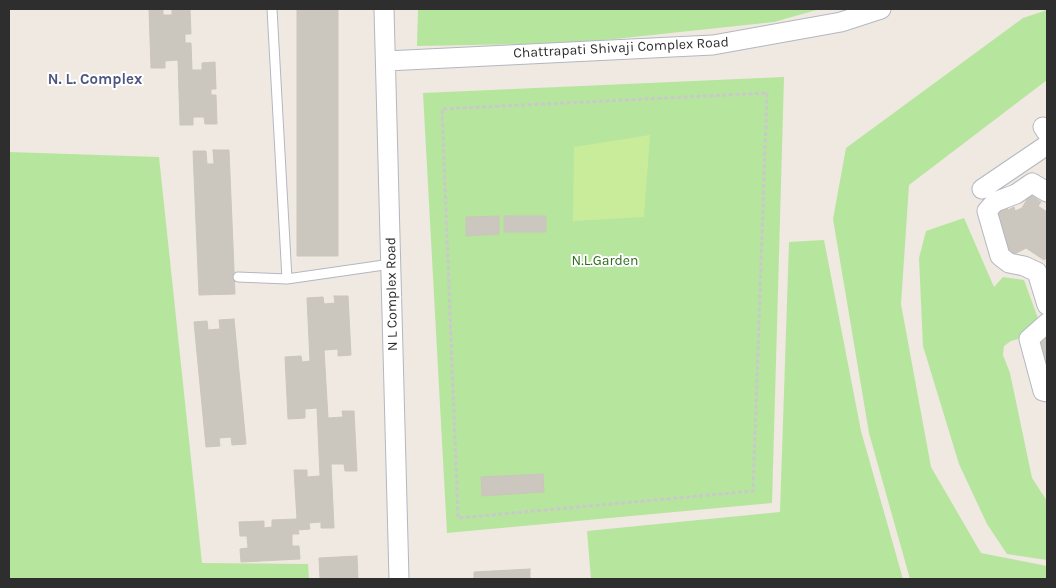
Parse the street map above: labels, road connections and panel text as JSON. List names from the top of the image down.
{
  "streets": {
    "street": ["Chattrapati Shivaji Complex Road", "N L Complex Road"]
  },
  "crossings": [
    ["Chattrapati Shivaji Complex Road", "N L Complex Road"]
  ],
  "districts": ["N. L. Complex"],
  "parks": ["N.L.Garden"]
}
